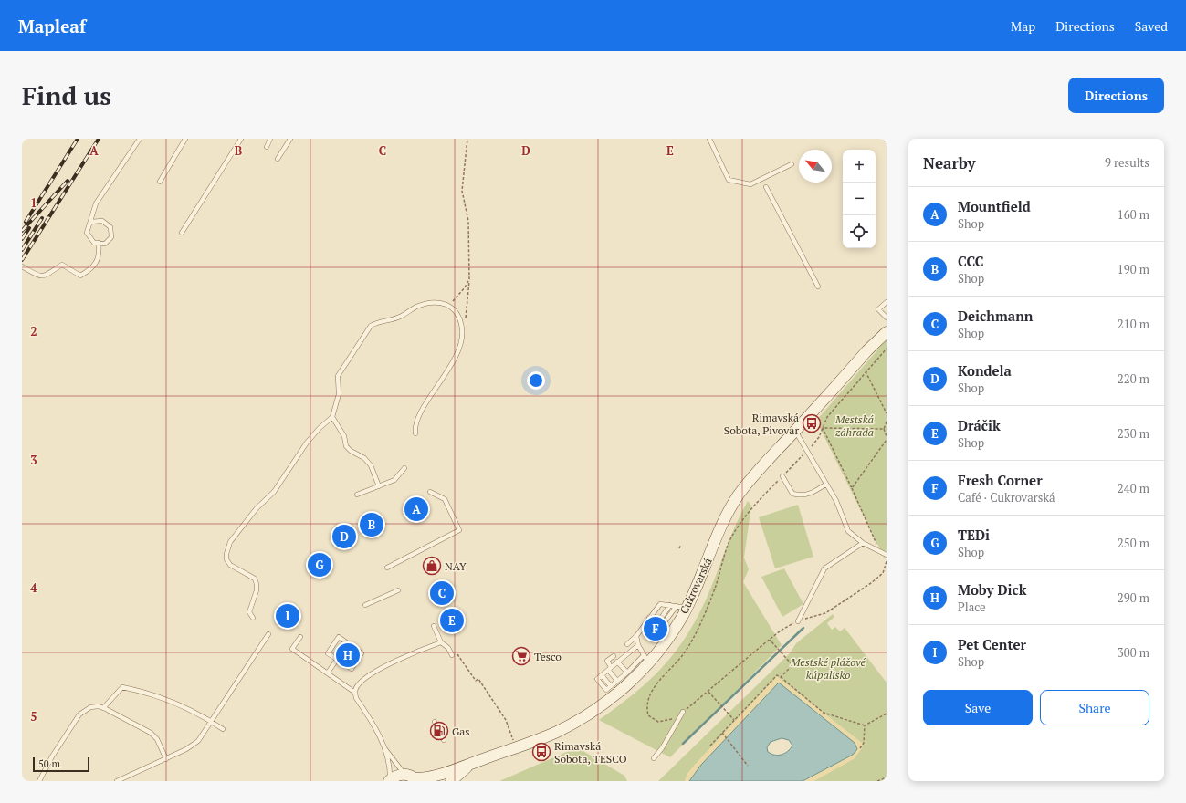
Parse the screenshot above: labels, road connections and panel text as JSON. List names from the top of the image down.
{
  "streets": {
    "main road": ["Cukrovarská"]
  },
  "parks": ["Mestská záhrada", "Mestské plážové kúpalisko"],
  "places": {
    "bus stop": ["Rimavská Sobota, Pivovar", "Rimavská Sobota, TESCO"],
    "shop": ["NAY"],
    "supermarket": ["Tesco"],
    "fuel station": ["Gas"]
  },
  "scale_bar": "50 m",
  "north": "top left",
  "page": {
    "header": "Mapleaf",
    "nav": ["Map", "Directions", "Saved"],
    "buttons": [
      "Directions",
      ["Save", "Share"]
    ],
    "title": "Find us",
    "heading": ["Nearby", "9 results"],
    "map_buttons": ["+", "−"],
    "list": [
      {
        "mark": "A",
        "name": "Mountfield",
        "note": "Shop",
        "value": "160 m"
      },
      {
        "mark": "B",
        "name": "CCC",
        "note": "Shop",
        "value": "190 m"
      },
      {
        "mark": "C",
        "name": "Deichmann",
        "note": "Shop",
        "value": "210 m"
      },
      {
        "mark": "D",
        "name": "Kondela",
        "note": "Shop",
        "value": "220 m"
      },
      {
        "mark": "E",
        "name": "Dráčik",
        "note": "Shop",
        "value": "230 m"
      },
      {
        "mark": "F",
        "name": "Fresh Corner",
        "note": "Café · Cukrovarská",
        "value": "240 m"
      },
      {
        "mark": "G",
        "name": "TEDi",
        "note": "Shop",
        "value": "250 m"
      },
      {
        "mark": "H",
        "name": "Moby Dick",
        "note": "Place",
        "value": "290 m"
      },
      {
        "mark": "I",
        "name": "Pet Center",
        "note": "Shop",
        "value": "300 m"
      }
    ],
    "pins": [
      "A",
      "B",
      "D",
      "G",
      "C",
      "I",
      "E",
      "F",
      "H"
    ],
    "scale": "50 m"
  },
  "grid": {
    "columns": [
      "A",
      "B",
      "C",
      "D",
      "E"
    ],
    "rows": [
      "1",
      "2",
      "3",
      "4",
      "5"
    ]
  }
}
